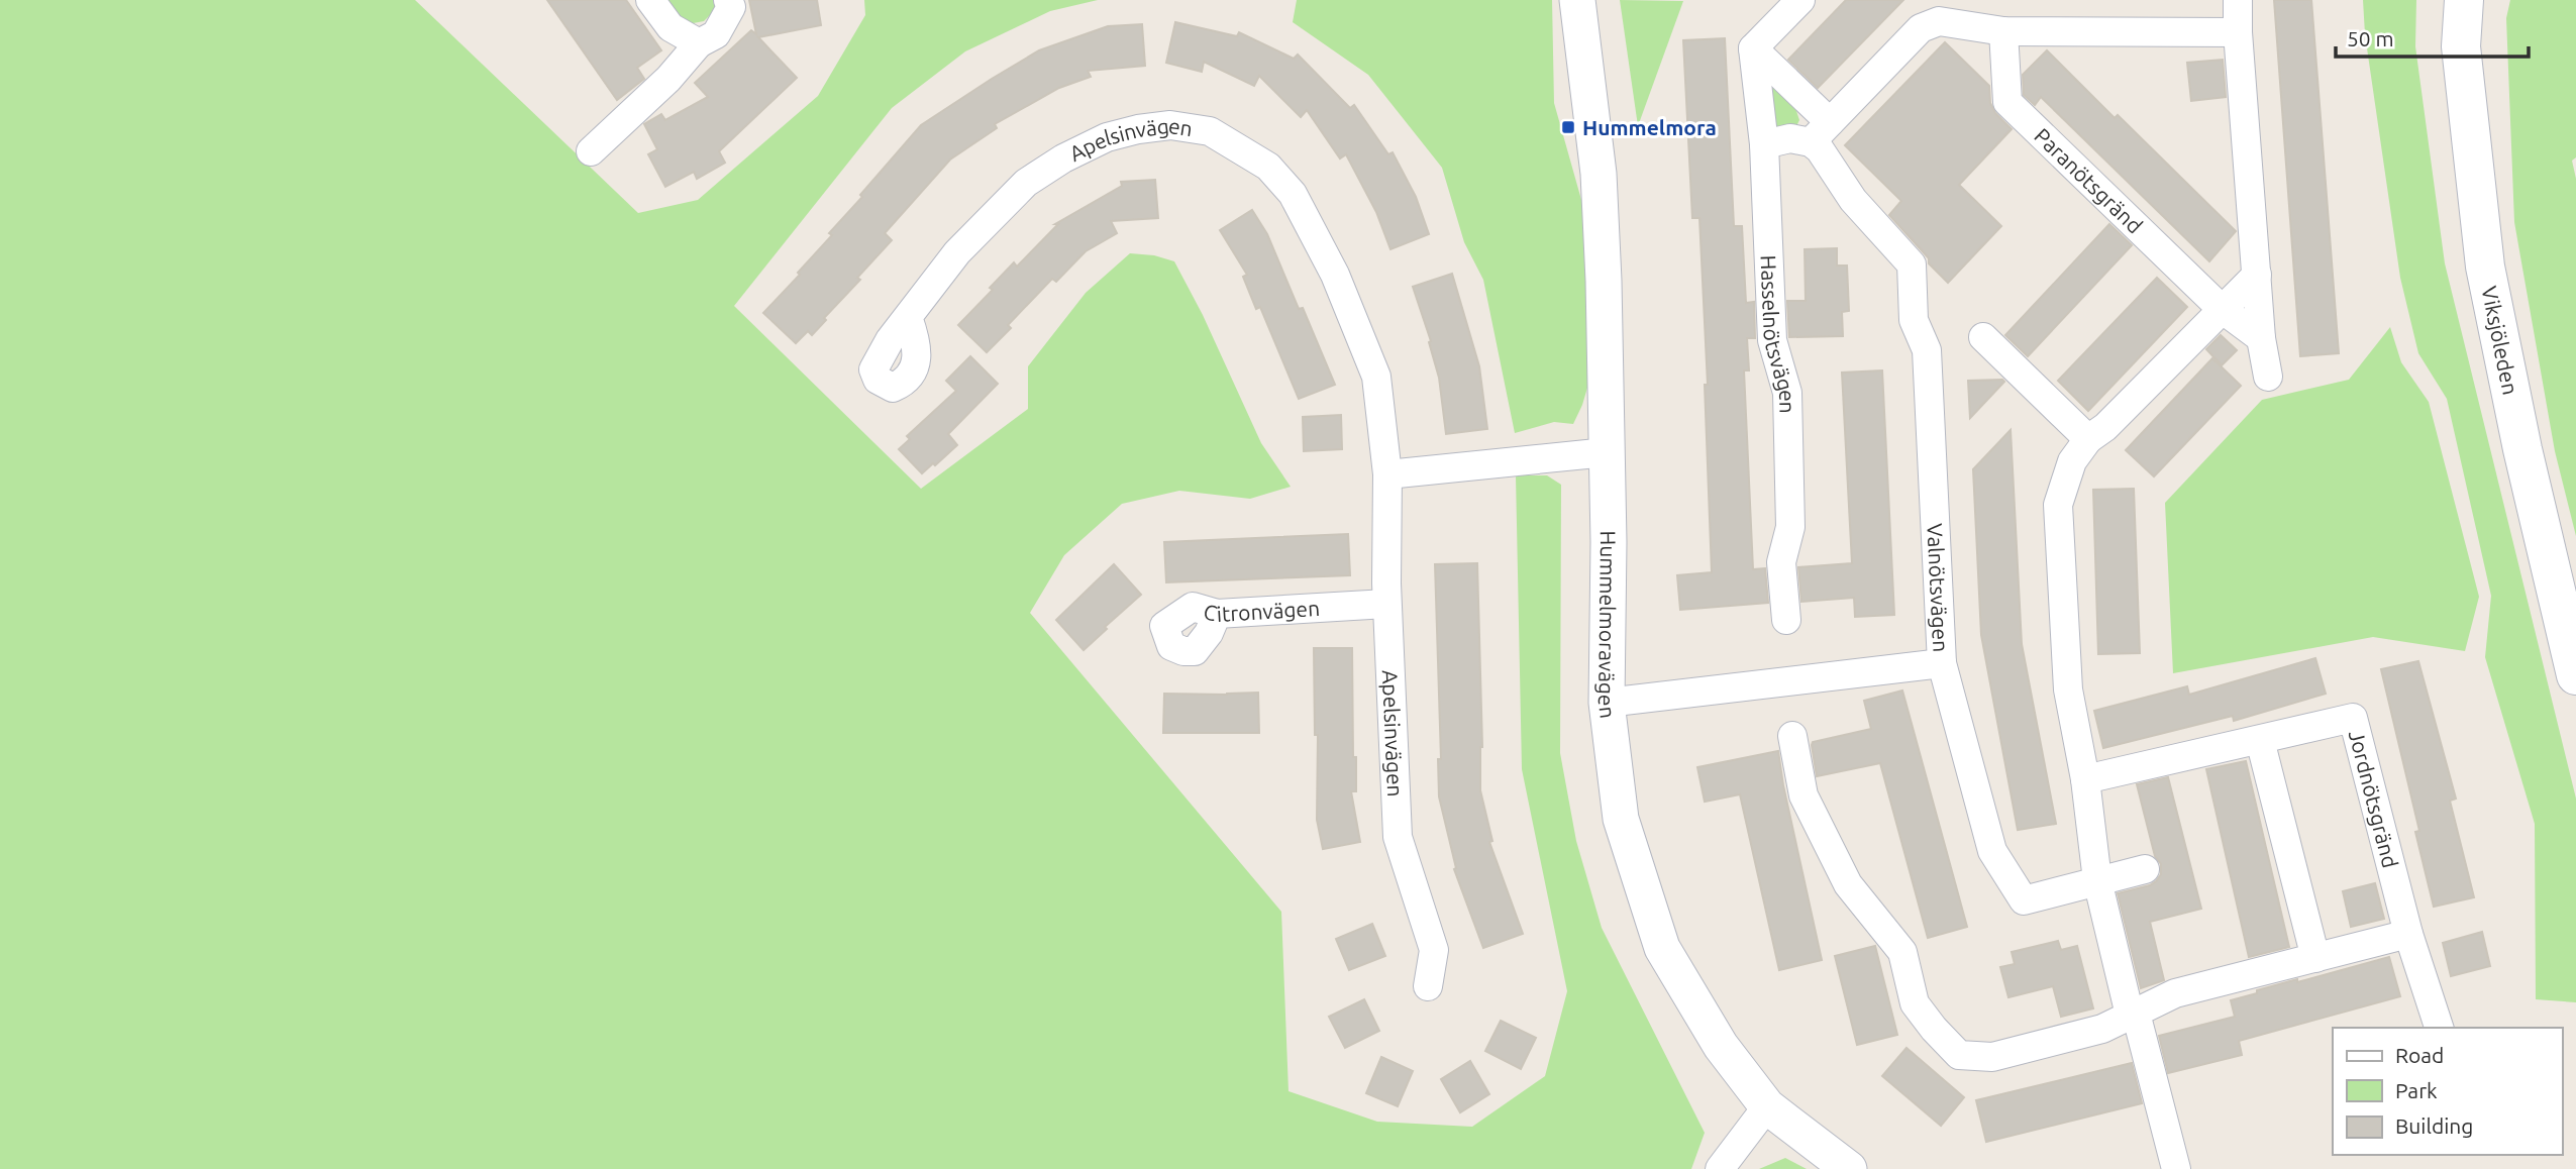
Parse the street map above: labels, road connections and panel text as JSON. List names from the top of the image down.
{
  "streets": {
    "main road": ["Viksjöleden"],
    "street": [
      "Apelsinvägen",
      "Paranötsgränd",
      "Hasselnötsvägen",
      "Valnötsvägen",
      "Citronvägen",
      "Hummelmoravägen",
      "Jordnötsgränd"
    ]
  },
  "crossings": [
    ["Apelsinvägen", "Citronvägen"]
  ],
  "places": {
    "transit": ["Hummelmora"]
  },
  "legend": ["Road", "Park", "Building"],
  "scale_bar": "50 m"
}
